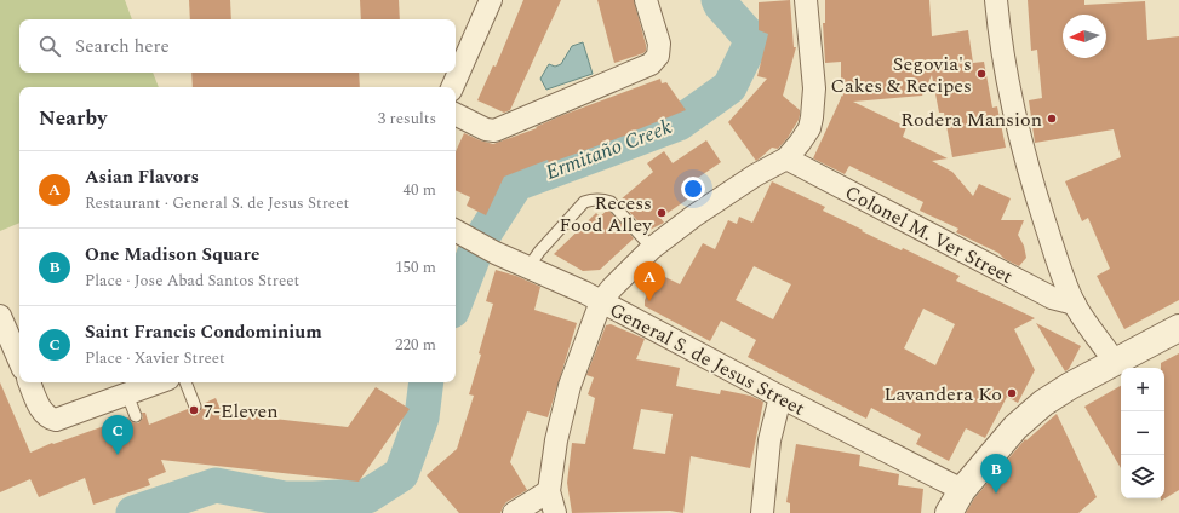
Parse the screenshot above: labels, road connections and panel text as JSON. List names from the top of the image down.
{
  "streets": {
    "street": ["Colonel M. Ver Street", "General S. de Jesus Street"]
  },
  "water": ["Ermitaño Creek"],
  "places": [
    "Segovia's Cakes & Recipes",
    "Rodera Mansion",
    "Recess Food Alley",
    "Lavandera Ko",
    "7-Eleven"
  ],
  "north": "left",
  "page": {
    "search": "Search here",
    "heading": ["Nearby", "3 results"],
    "list": [
      {
        "mark": "A",
        "name": "Asian Flavors",
        "note": "Restaurant · General S. de Jesus Street",
        "value": "40 m"
      },
      {
        "mark": "B",
        "name": "One Madison Square",
        "note": "Place · Jose Abad Santos Street",
        "value": "150 m"
      },
      {
        "mark": "C",
        "name": "Saint Francis Condominium",
        "note": "Place · Xavier Street",
        "value": "220 m"
      }
    ],
    "pins": ["A", "C", "B"],
    "map_buttons": ["+", "−"]
  }
}
